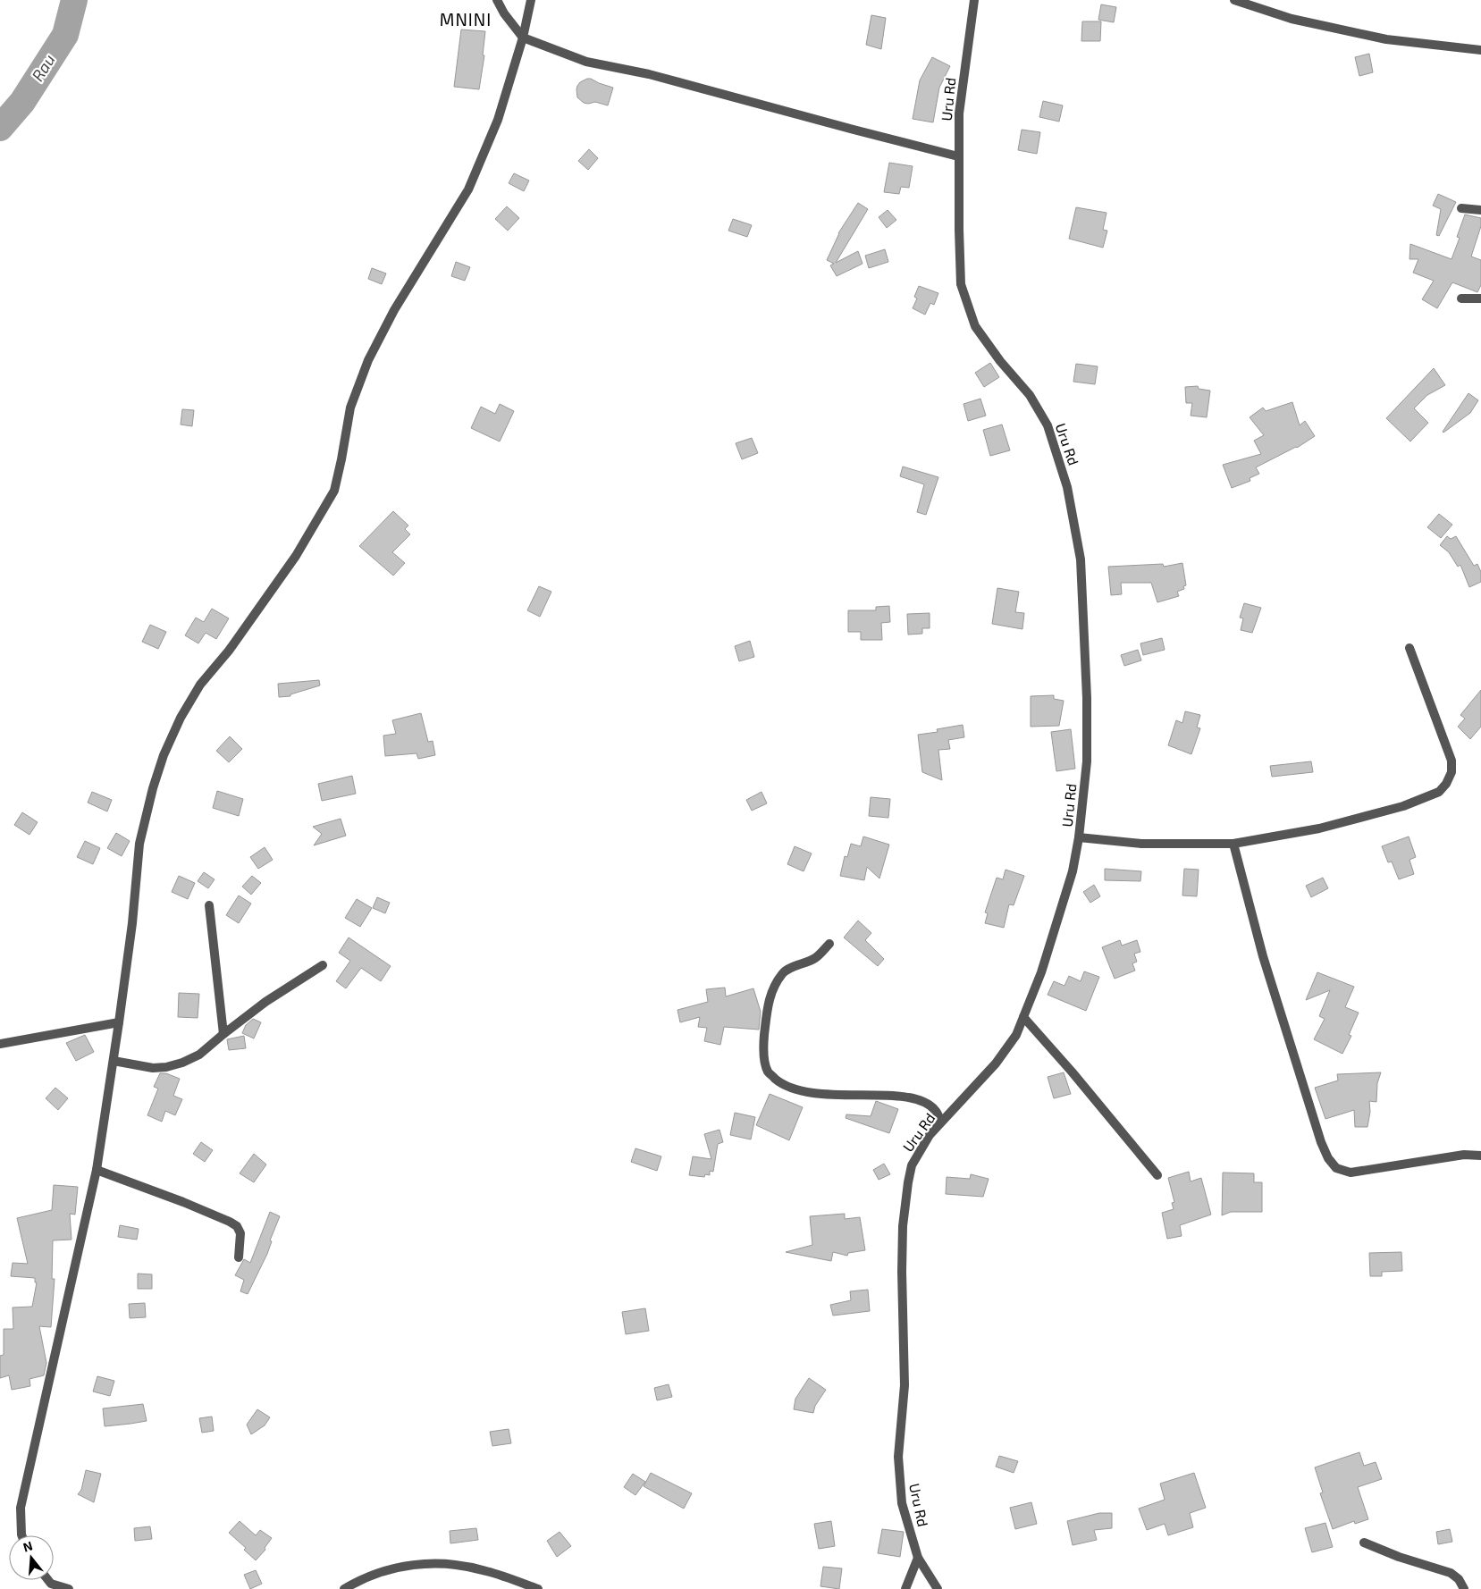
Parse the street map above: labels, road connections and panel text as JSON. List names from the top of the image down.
{
  "streets": {
    "street": ["Uru Rd"]
  },
  "districts": ["MNINI"],
  "water": ["Rau"],
  "north": "top"
}
